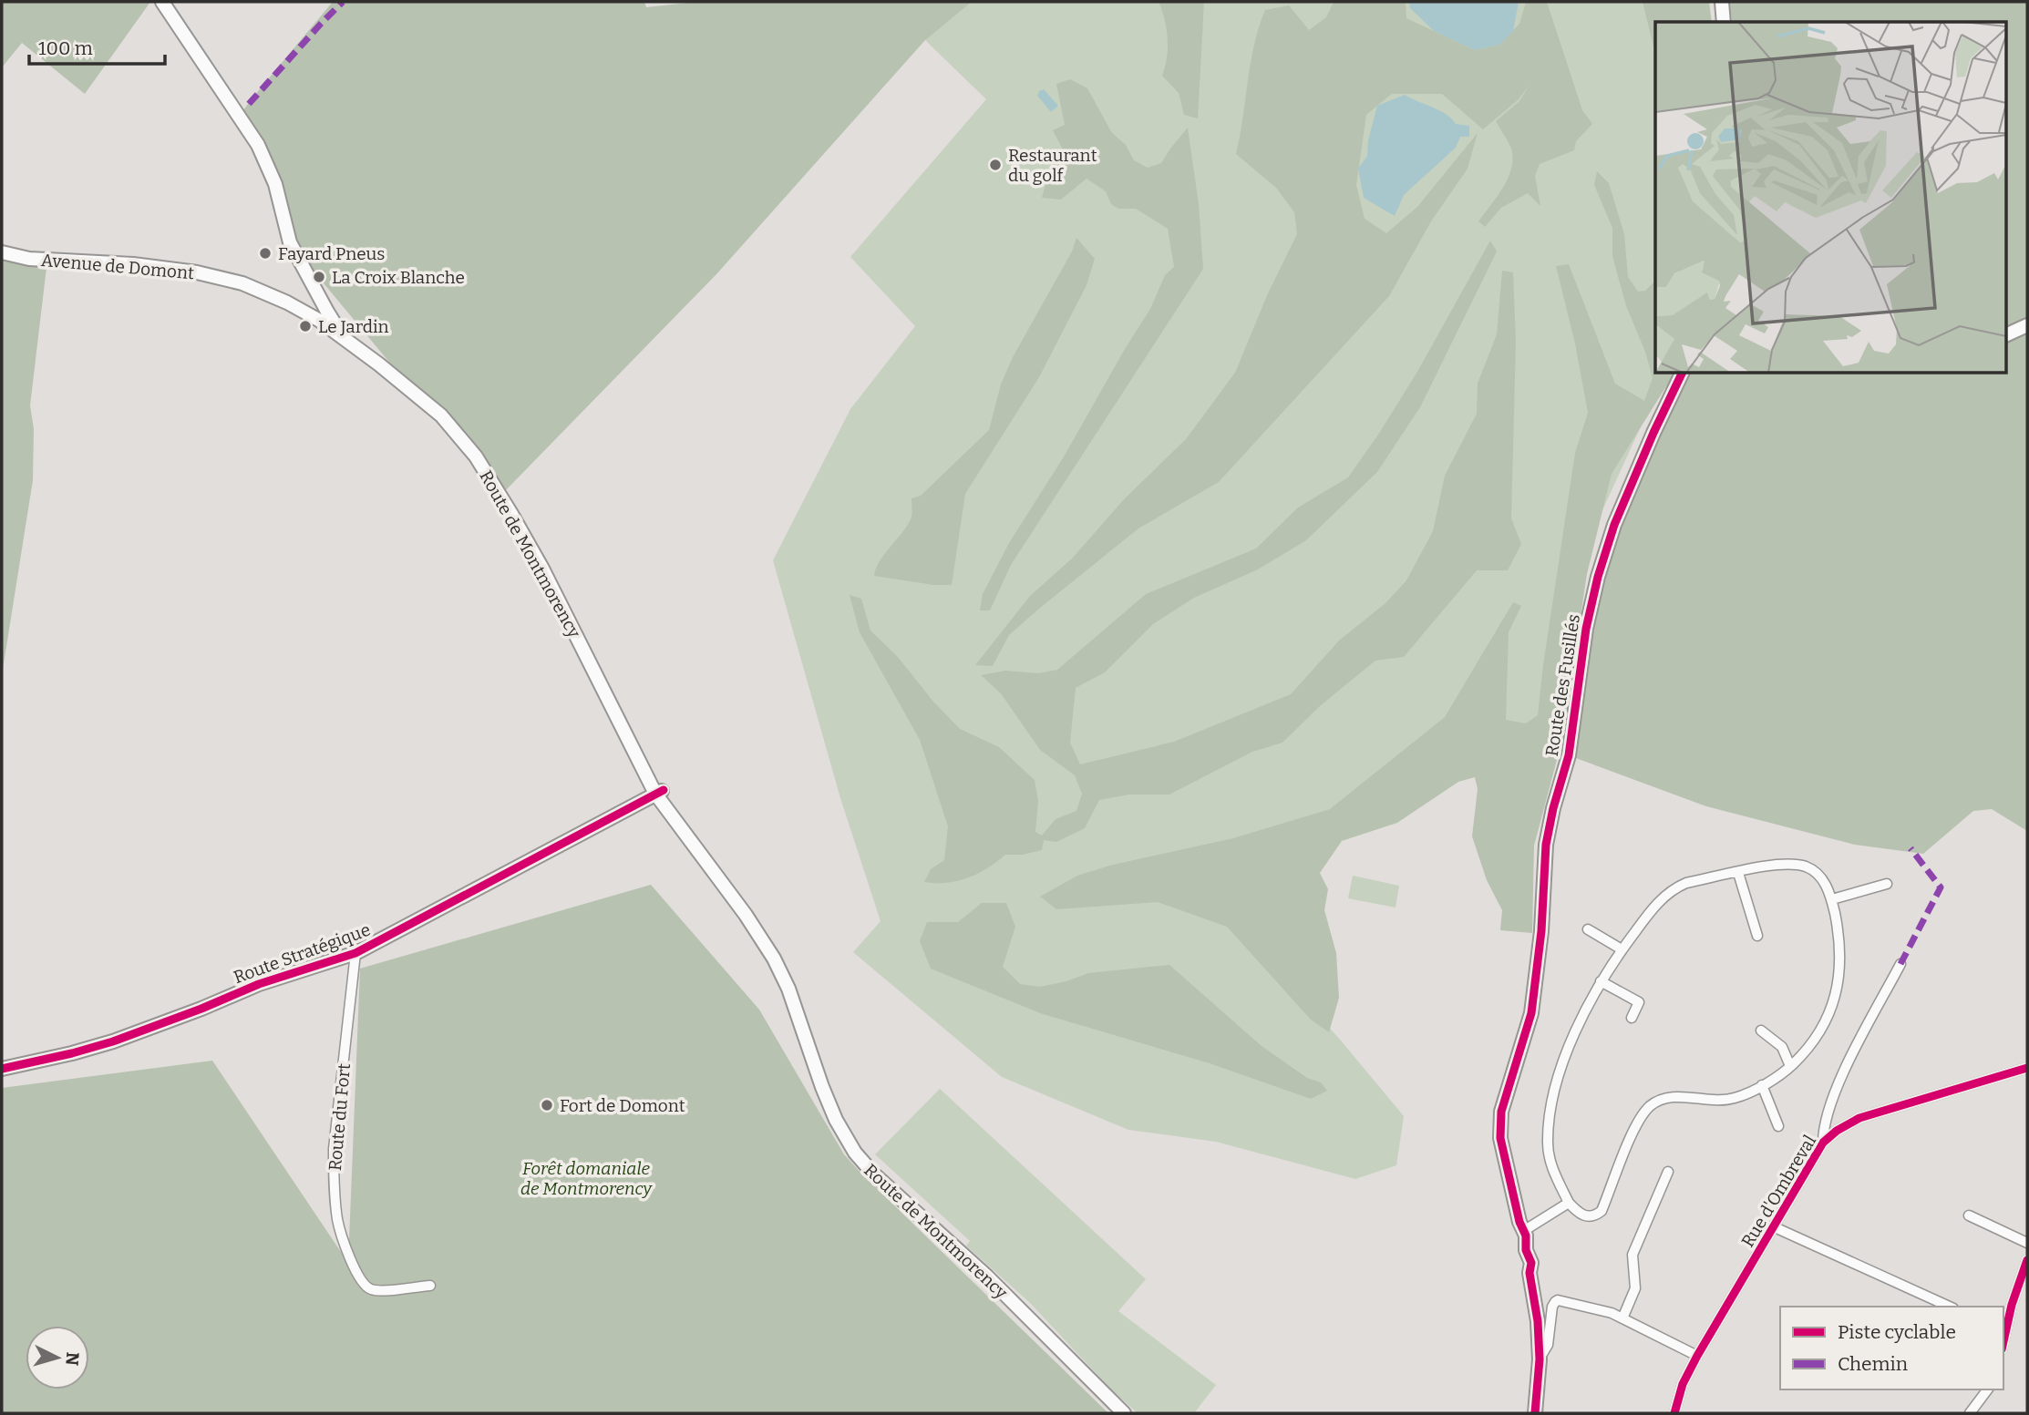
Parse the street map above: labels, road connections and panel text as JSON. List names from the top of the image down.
{
  "streets": {
    "main road": [
      "Avenue de Domont",
      "Route de Montmorency",
      "Route des Fusillés",
      "Route Stratégique"
    ],
    "street": ["Route du Fort", "Rue d'Ombreval"]
  },
  "crossings": [
    ["Avenue de Domont", "Route de Montmorency"],
    ["Route de Montmorency", "Route Stratégique"],
    ["Route Stratégique", "Route du Fort"]
  ],
  "parks": ["Forêt domaniale de Montmorency"],
  "places": [
    "Restaurant du golf",
    "Fayard Pneus",
    "La Croix Blanche",
    "Le Jardin",
    "Fort de Domont"
  ],
  "legend": ["Piste cyclable", "Chemin"],
  "scale_bar": "100 m",
  "north": "right"
}
